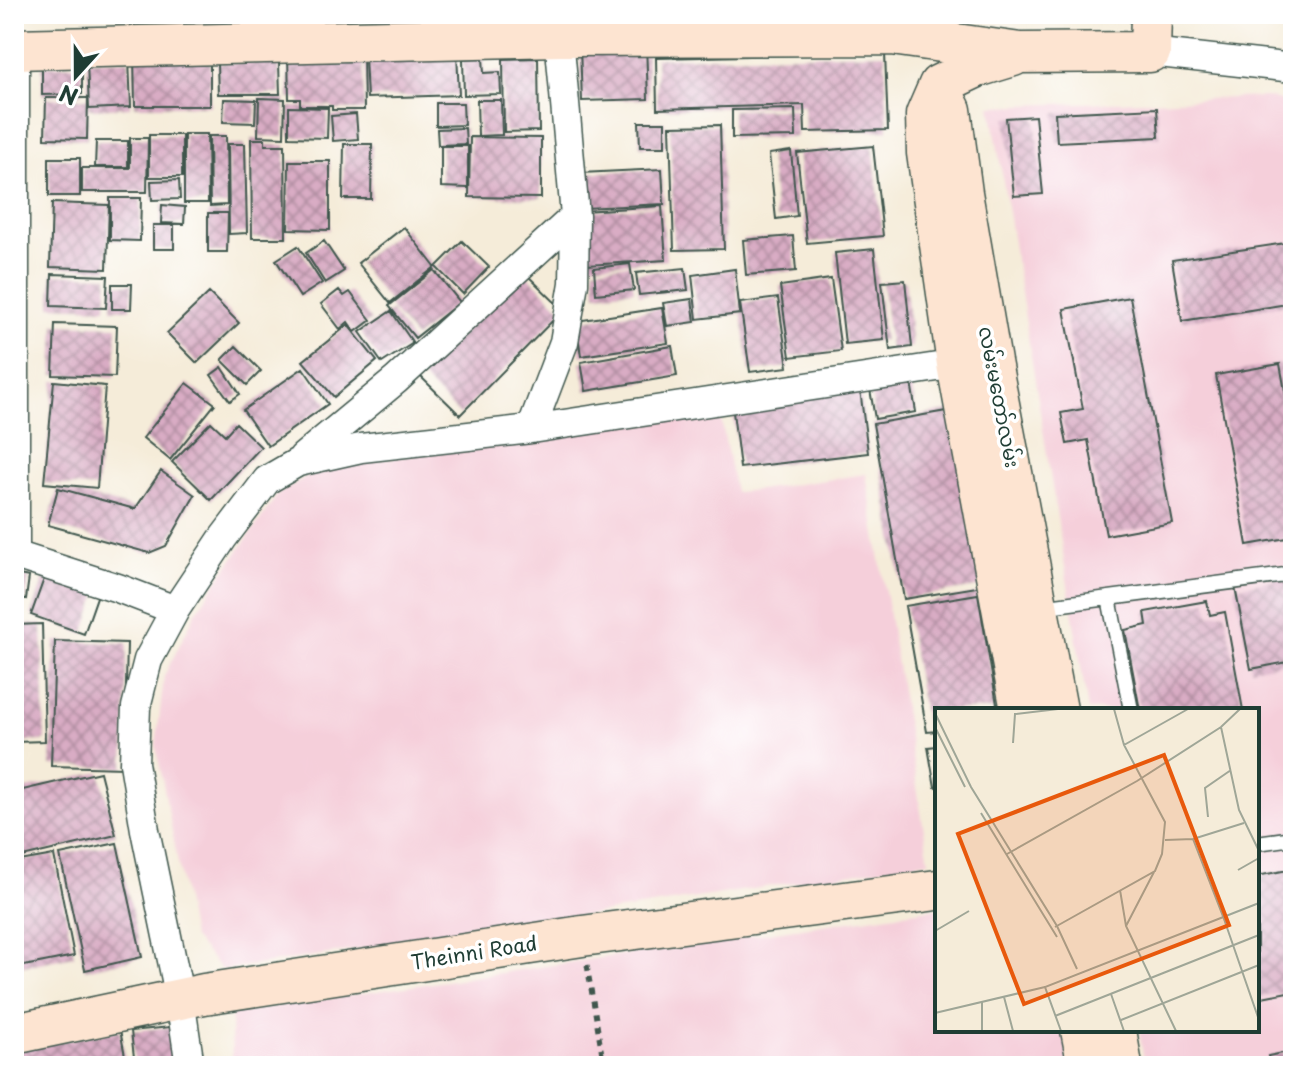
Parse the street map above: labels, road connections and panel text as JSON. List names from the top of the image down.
{
  "streets": {
    "main road": ["လမ်းမတော်လမ်း", "Theinni Road"]
  },
  "north": "bottom"
}
